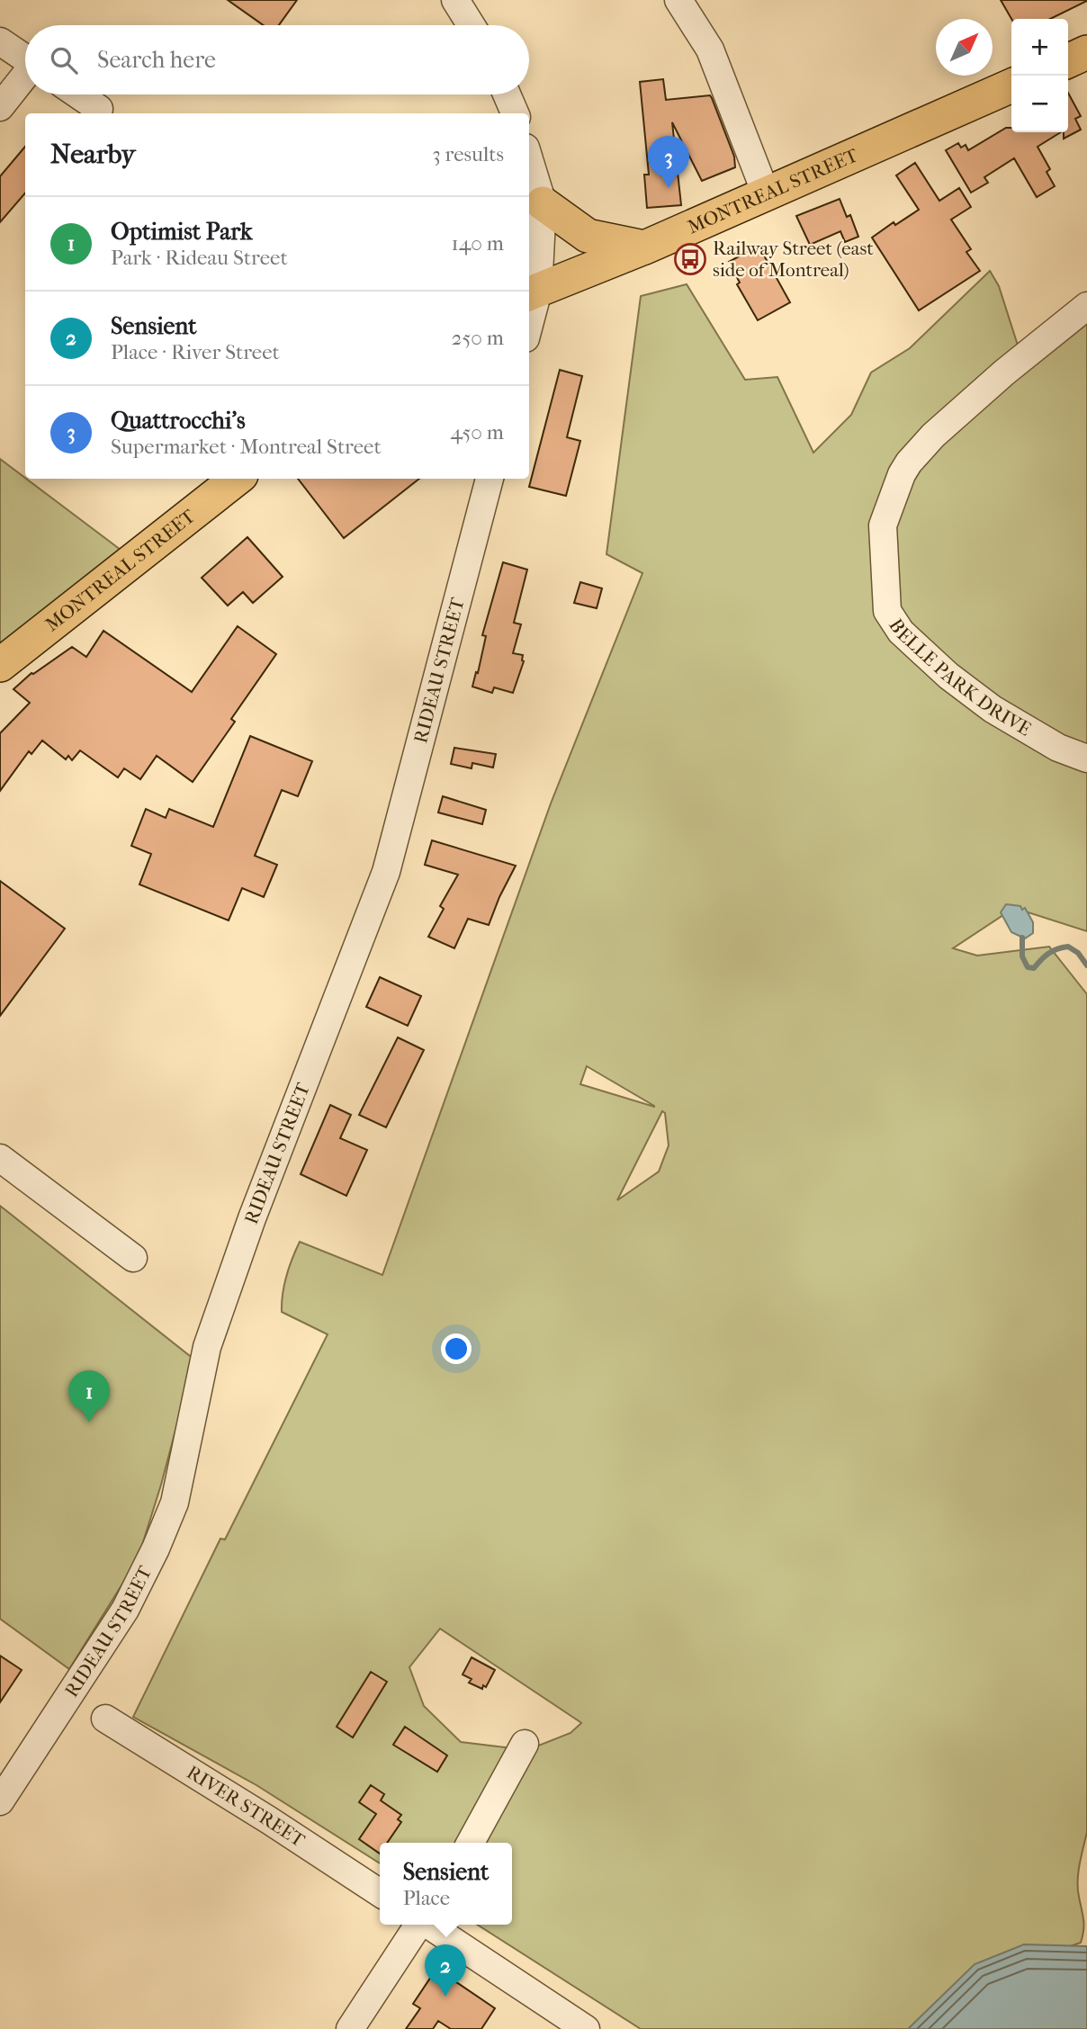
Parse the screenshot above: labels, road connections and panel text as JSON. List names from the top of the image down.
{
  "streets": {
    "main road": ["MONTREAL STREET"],
    "street": ["RIDEAU STREET", "BELLE PARK DRIVE", "RIVER STREET"]
  },
  "places": {
    "bus stop": ["Railway Street (east side of Montreal)"]
  },
  "north": "top right",
  "page": {
    "map_buttons": ["+", "−"],
    "search": "Search here",
    "heading": ["Nearby", "3 results"],
    "pins": ["3", "1", "2"],
    "list": [
      {
        "mark": "1",
        "name": "Optimist Park",
        "note": "Park · Rideau Street",
        "value": "140 m"
      },
      {
        "mark": "2",
        "name": "Sensient",
        "note": "Place · River Street",
        "value": "250 m"
      },
      {
        "mark": "3",
        "name": "Quattrocchi’s",
        "note": "Supermarket · Montreal Street",
        "value": "450 m"
      }
    ],
    "popup": ["Sensient", "Place"]
  }
}
